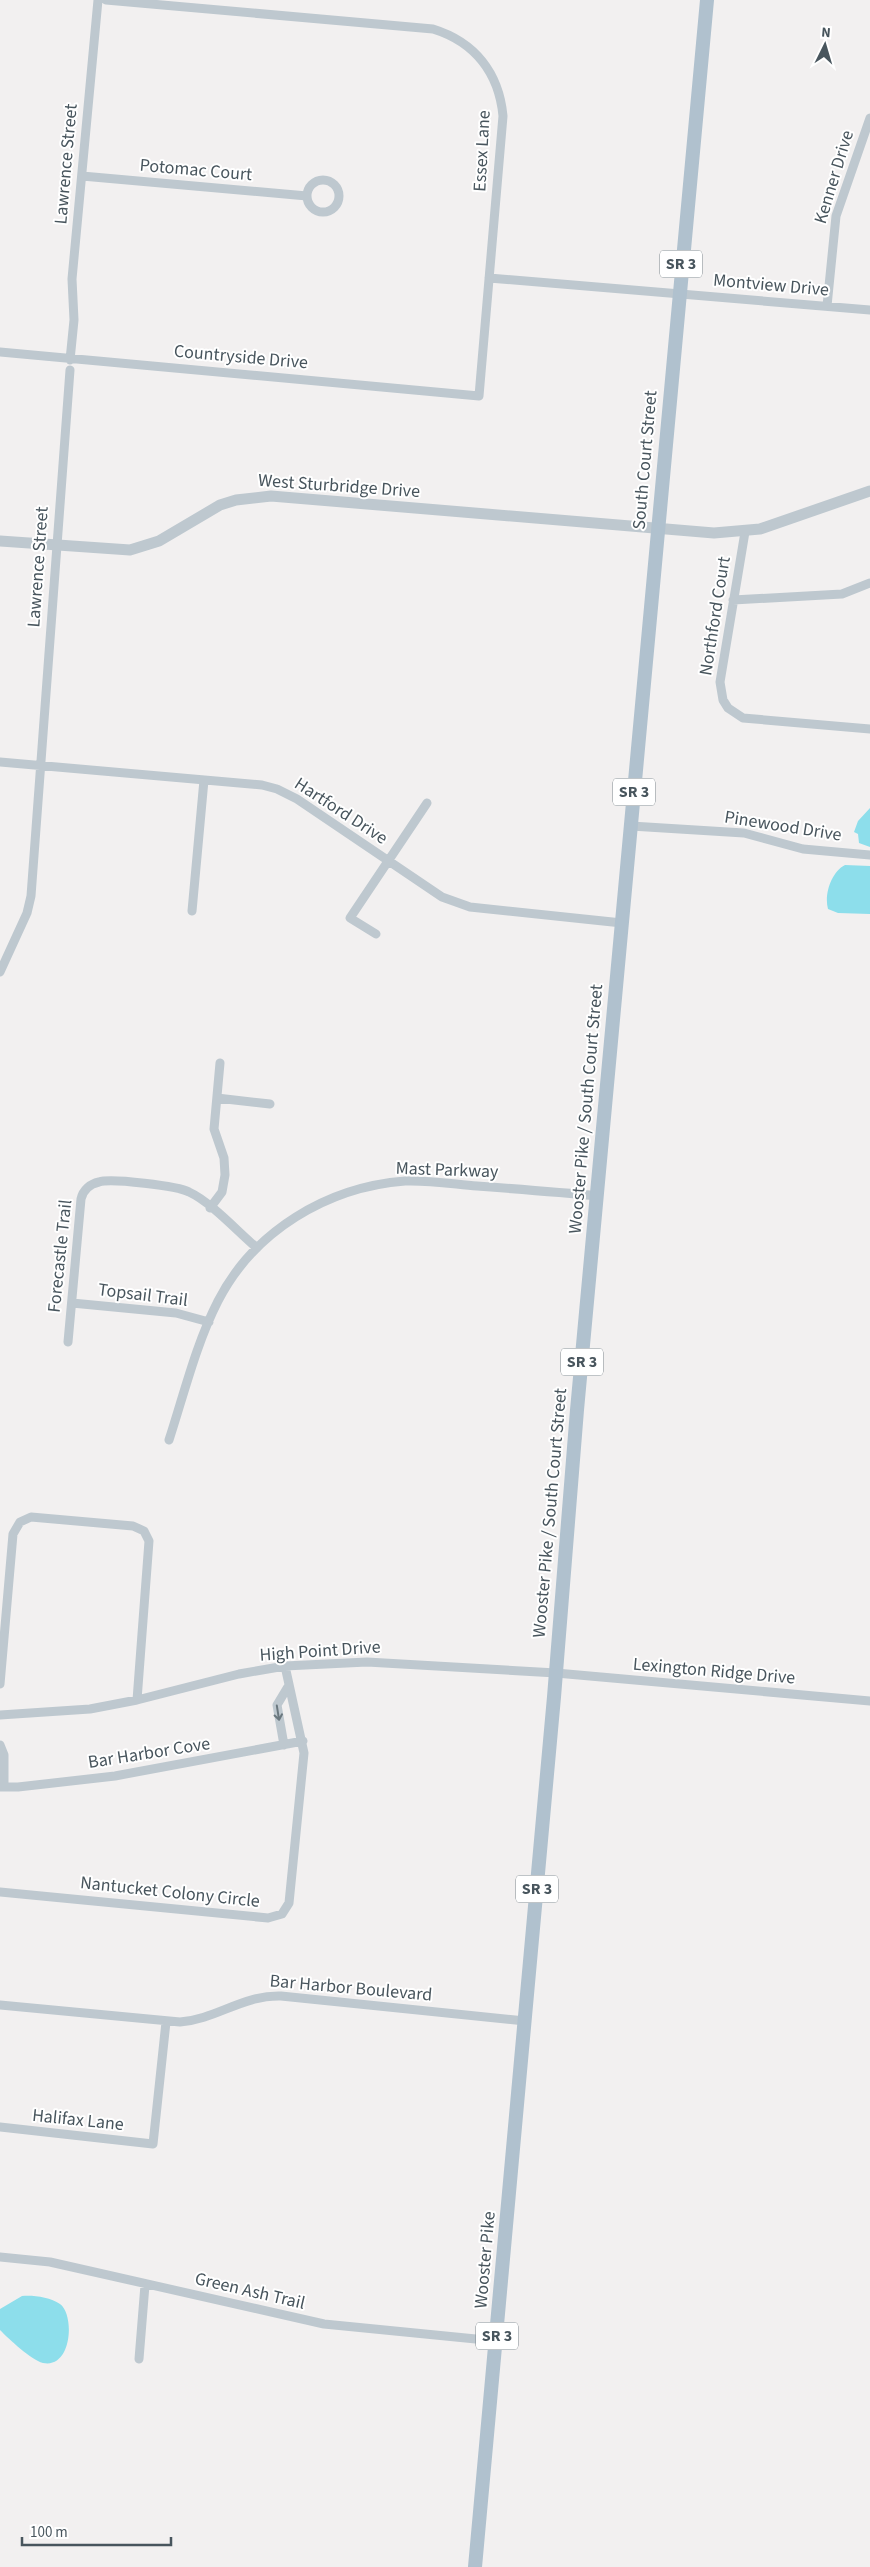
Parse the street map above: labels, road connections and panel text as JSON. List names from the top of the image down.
{
  "streets": {
    "main road": [
      "SR 3",
      "South Court Street",
      "Wooster Pike / South Court Street",
      "Wooster Pike"
    ],
    "street": [
      "Essex Lane",
      "Lawrence Street",
      "Potomac Court",
      "Kenner Drive",
      "Montview Drive",
      "Countryside Drive",
      "West Sturbridge Drive",
      "Northford Court",
      "Hartford Drive",
      "Pinewood Drive",
      "Mast Parkway",
      "Forecastle Trail",
      "Topsail Trail",
      "High Point Drive",
      "Lexington Ridge Drive",
      "Bar Harbor Cove",
      "Nantucket Colony Circle",
      "Bar Harbor Boulevard",
      "Halifax Lane",
      "Green Ash Trail"
    ]
  },
  "crossings": [
    ["Essex Lane", "Montview Drive"],
    ["Essex Lane", "Countryside Drive"],
    ["Lawrence Street", "Potomac Court"],
    ["Lawrence Street", "Countryside Drive"],
    ["Lawrence Street", "West Sturbridge Drive"],
    ["Lawrence Street", "Hartford Drive"],
    ["Kenner Drive", "Montview Drive"],
    ["Montview Drive", "South Court Street"],
    ["South Court Street", "West Sturbridge Drive"],
    ["South Court Street", "Hartford Drive"],
    ["South Court Street", "Pinewood Drive"],
    ["South Court Street", "Wooster Pike / South Court Street"],
    ["West Sturbridge Drive", "Northford Court"],
    ["Hartford Drive", "Wooster Pike / South Court Street"],
    ["Wooster Pike / South Court Street", "Mast Parkway"],
    ["Wooster Pike / South Court Street", "High Point Drive"],
    ["Wooster Pike / South Court Street", "Lexington Ridge Drive"],
    ["Wooster Pike / South Court Street", "Bar Harbor Boulevard"],
    ["Wooster Pike / South Court Street", "Wooster Pike"],
    ["Mast Parkway", "Forecastle Trail"],
    ["Mast Parkway", "Topsail Trail"],
    ["Forecastle Trail", "Topsail Trail"],
    ["High Point Drive", "Lexington Ridge Drive"],
    ["High Point Drive", "Nantucket Colony Circle"],
    ["Bar Harbor Cove", "Nantucket Colony Circle"],
    ["Bar Harbor Boulevard", "Halifax Lane"],
    ["Wooster Pike", "Green Ash Trail"]
  ],
  "scale_bar": "100 m",
  "north": "top"
}
